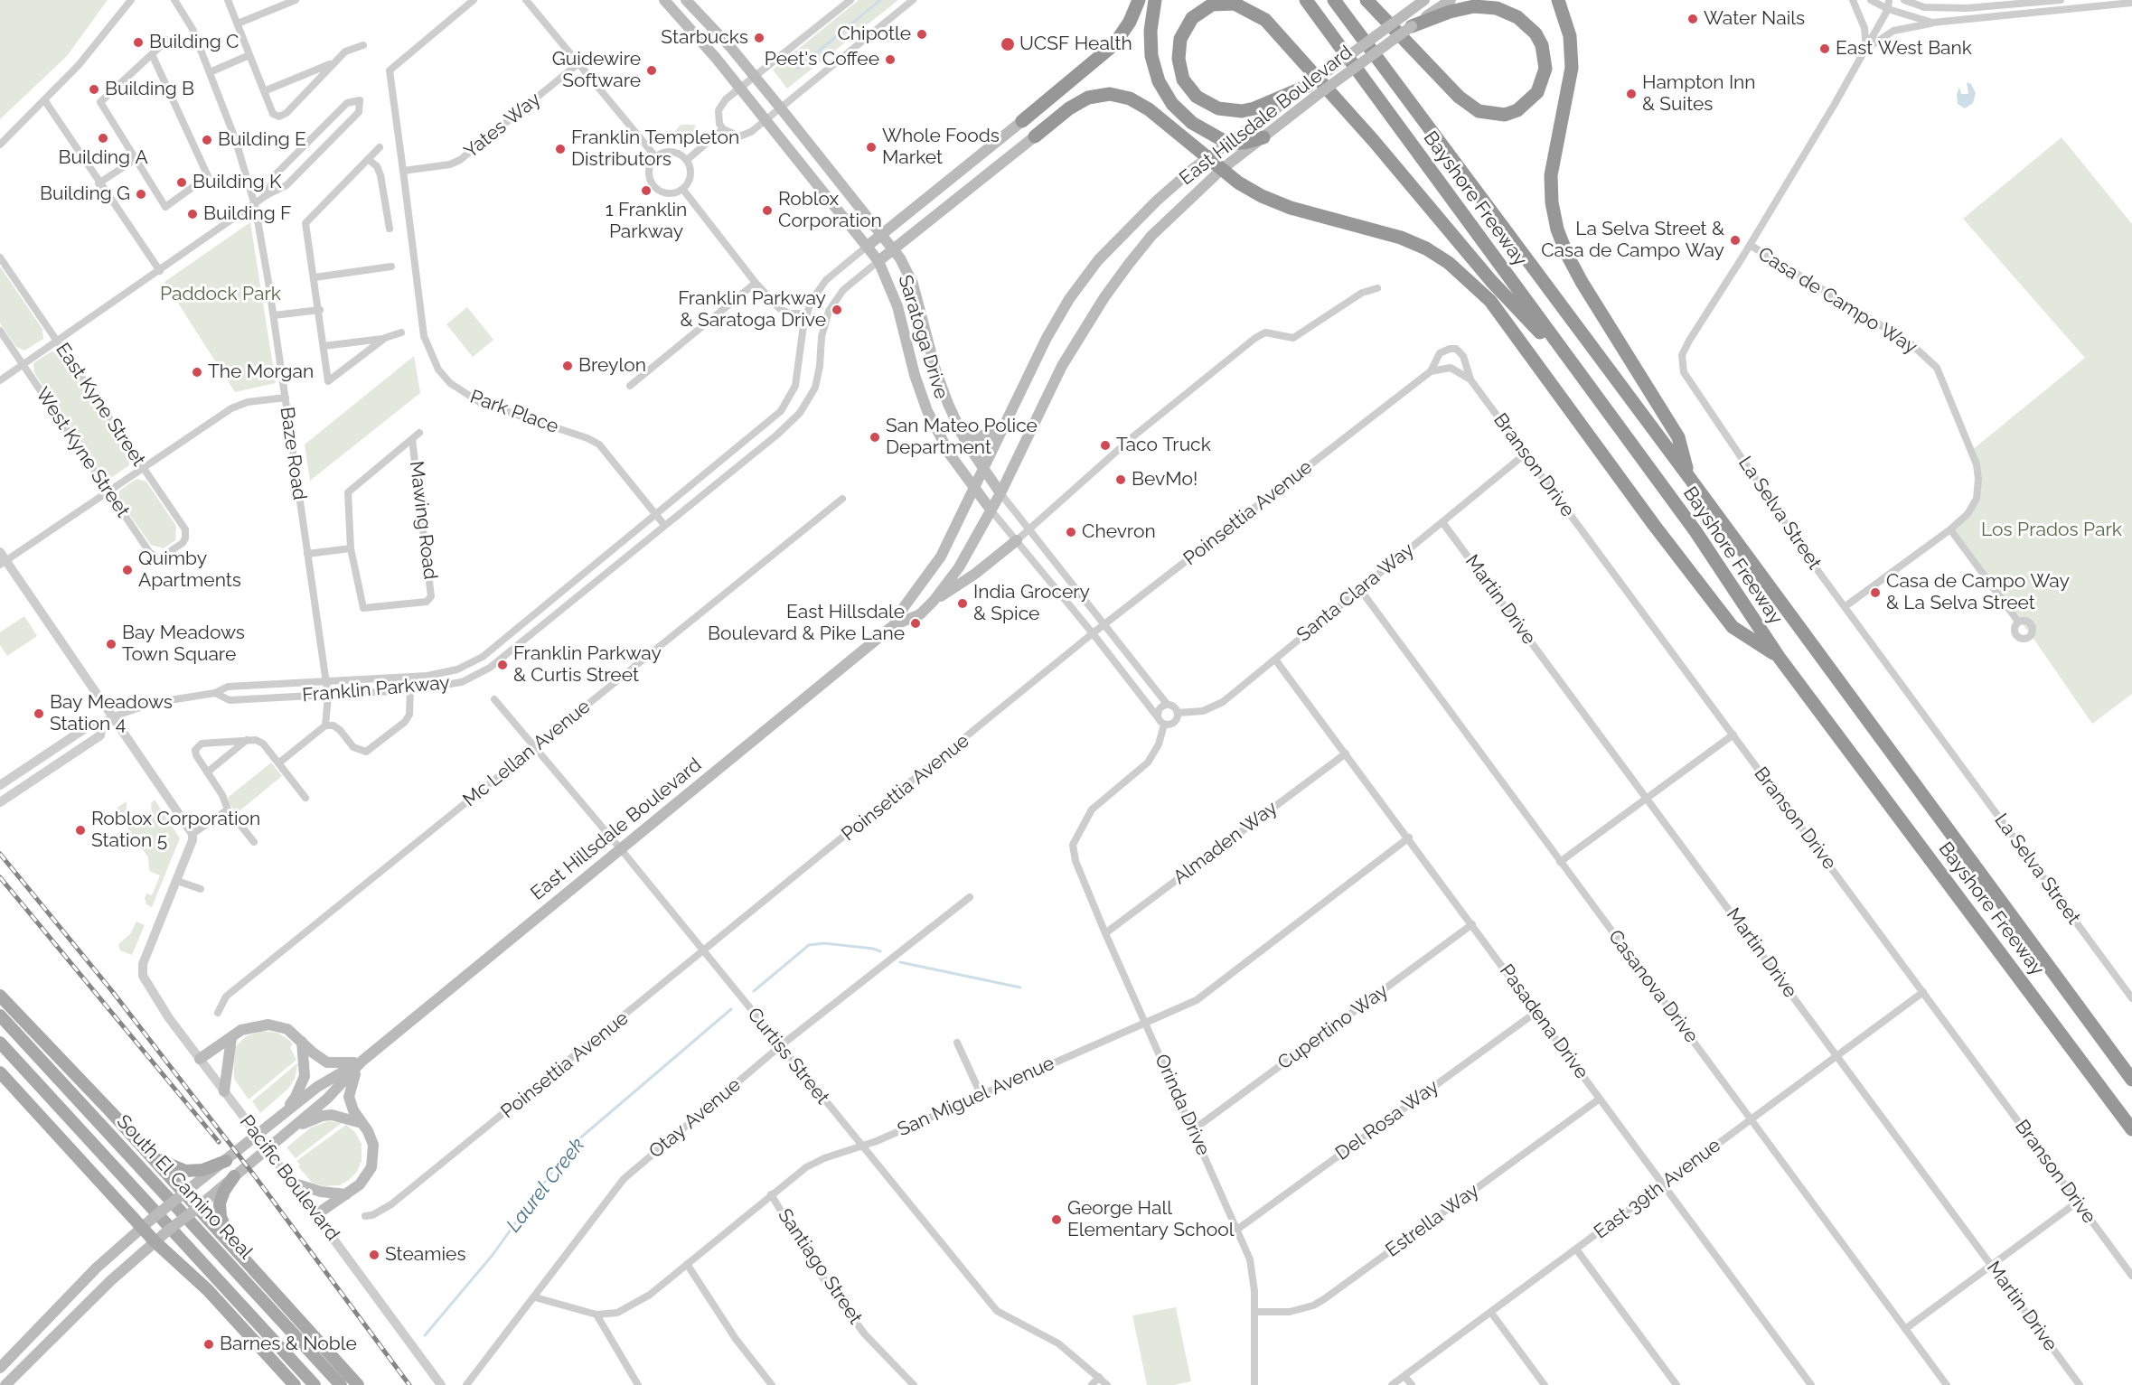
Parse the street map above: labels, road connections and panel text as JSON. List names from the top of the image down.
{
  "streets": {
    "highway": ["Bayshore Freeway"],
    "main road": ["East Hillsdale Boulevard", "Saratoga Drive", "South El Camino Real"],
    "street": [
      "Yates Way",
      "Casa de Campo Way",
      "East Kyne Street",
      "Park Place",
      "West Kyne Street",
      "Baze Road",
      "Branson Drive",
      "Poinsettia Avenue",
      "La Selva Street",
      "Mawing Road",
      "Santa Clara Way",
      "Martin Drive",
      "Franklin Parkway",
      "Mc Lellan Avenue",
      "Almaden Way",
      "Casanova Drive",
      "Pasadena Drive",
      "Cupertino Way",
      "Curtiss Street",
      "San Miguel Avenue",
      "Orinda Drive",
      "Otay Avenue",
      "Del Rosa Way",
      "Pacific Boulevard",
      "East 39th Avenue",
      "Estrella Way",
      "Santiago Street"
    ]
  },
  "crossings": [
    ["East Hillsdale Boulevard", "Saratoga Drive"],
    ["East Hillsdale Boulevard", "Curtiss Street"],
    ["Yates Way", "Park Place"],
    ["Casa de Campo Way", "La Selva Street"],
    ["Saratoga Drive", "Poinsettia Avenue"],
    ["Saratoga Drive", "Santa Clara Way"],
    ["Saratoga Drive", "Franklin Parkway"],
    ["Saratoga Drive", "Orinda Drive"],
    ["East Kyne Street", "West Kyne Street"],
    ["Park Place", "Franklin Parkway"],
    ["Baze Road", "Franklin Parkway"],
    ["Branson Drive", "Poinsettia Avenue"],
    ["Branson Drive", "Santa Clara Way"],
    ["Branson Drive", "East 39th Avenue"],
    ["Poinsettia Avenue", "Curtiss Street"],
    ["Santa Clara Way", "Martin Drive"],
    ["Santa Clara Way", "Casanova Drive"],
    ["Santa Clara Way", "Pasadena Drive"],
    ["Santa Clara Way", "Orinda Drive"],
    ["Martin Drive", "East 39th Avenue"],
    ["Mc Lellan Avenue", "Curtiss Street"],
    ["Almaden Way", "Pasadena Drive"],
    ["Almaden Way", "Orinda Drive"],
    ["Casanova Drive", "East 39th Avenue"],
    ["Pasadena Drive", "Cupertino Way"],
    ["Pasadena Drive", "San Miguel Avenue"],
    ["Pasadena Drive", "Del Rosa Way"],
    ["Pasadena Drive", "East 39th Avenue"],
    ["Pasadena Drive", "Estrella Way"],
    ["Cupertino Way", "Orinda Drive"],
    ["Curtiss Street", "San Miguel Avenue"],
    ["Curtiss Street", "Otay Avenue"],
    ["San Miguel Avenue", "Orinda Drive"],
    ["San Miguel Avenue", "Otay Avenue"],
    ["San Miguel Avenue", "Santiago Street"],
    ["Orinda Drive", "Del Rosa Way"],
    ["Orinda Drive", "Estrella Way"]
  ],
  "water": ["Laurel Creek"],
  "parks": ["Paddock Park", "Los Prados Park"],
  "places": [
    "Water Nails",
    "Chipotle",
    "Starbucks",
    "Building C",
    "UCSF Health",
    "East West Bank",
    "Peet's Coffee",
    "Guidewire Software",
    "Building B",
    "Hampton Inn & Suites",
    "Building A",
    "Building E",
    "Whole Foods Market",
    "Franklin Templeton Distributors",
    "Building K",
    "1 Franklin Parkway",
    "Building G",
    "Roblox Corporation",
    "Building F",
    "La Selva Street & Casa de Campo Way",
    "Franklin Parkway & Saratoga Drive",
    "Breylon",
    "The Morgan",
    "San Mateo Police Department",
    "Taco Truck",
    "BevMo!",
    "Chevron",
    "Quimby Apartments",
    "Casa de Campo Way & La Selva Street",
    "India Grocery & Spice",
    "East Hillsdale Boulevard & Pike Lane",
    "Bay Meadows Town Square",
    "Franklin Parkway & Curtis Street",
    "Bay Meadows Station 4",
    "Roblox Corporation Station 5",
    "George Hall Elementary School",
    "Steamies",
    "Barnes & Noble"
  ]
}
